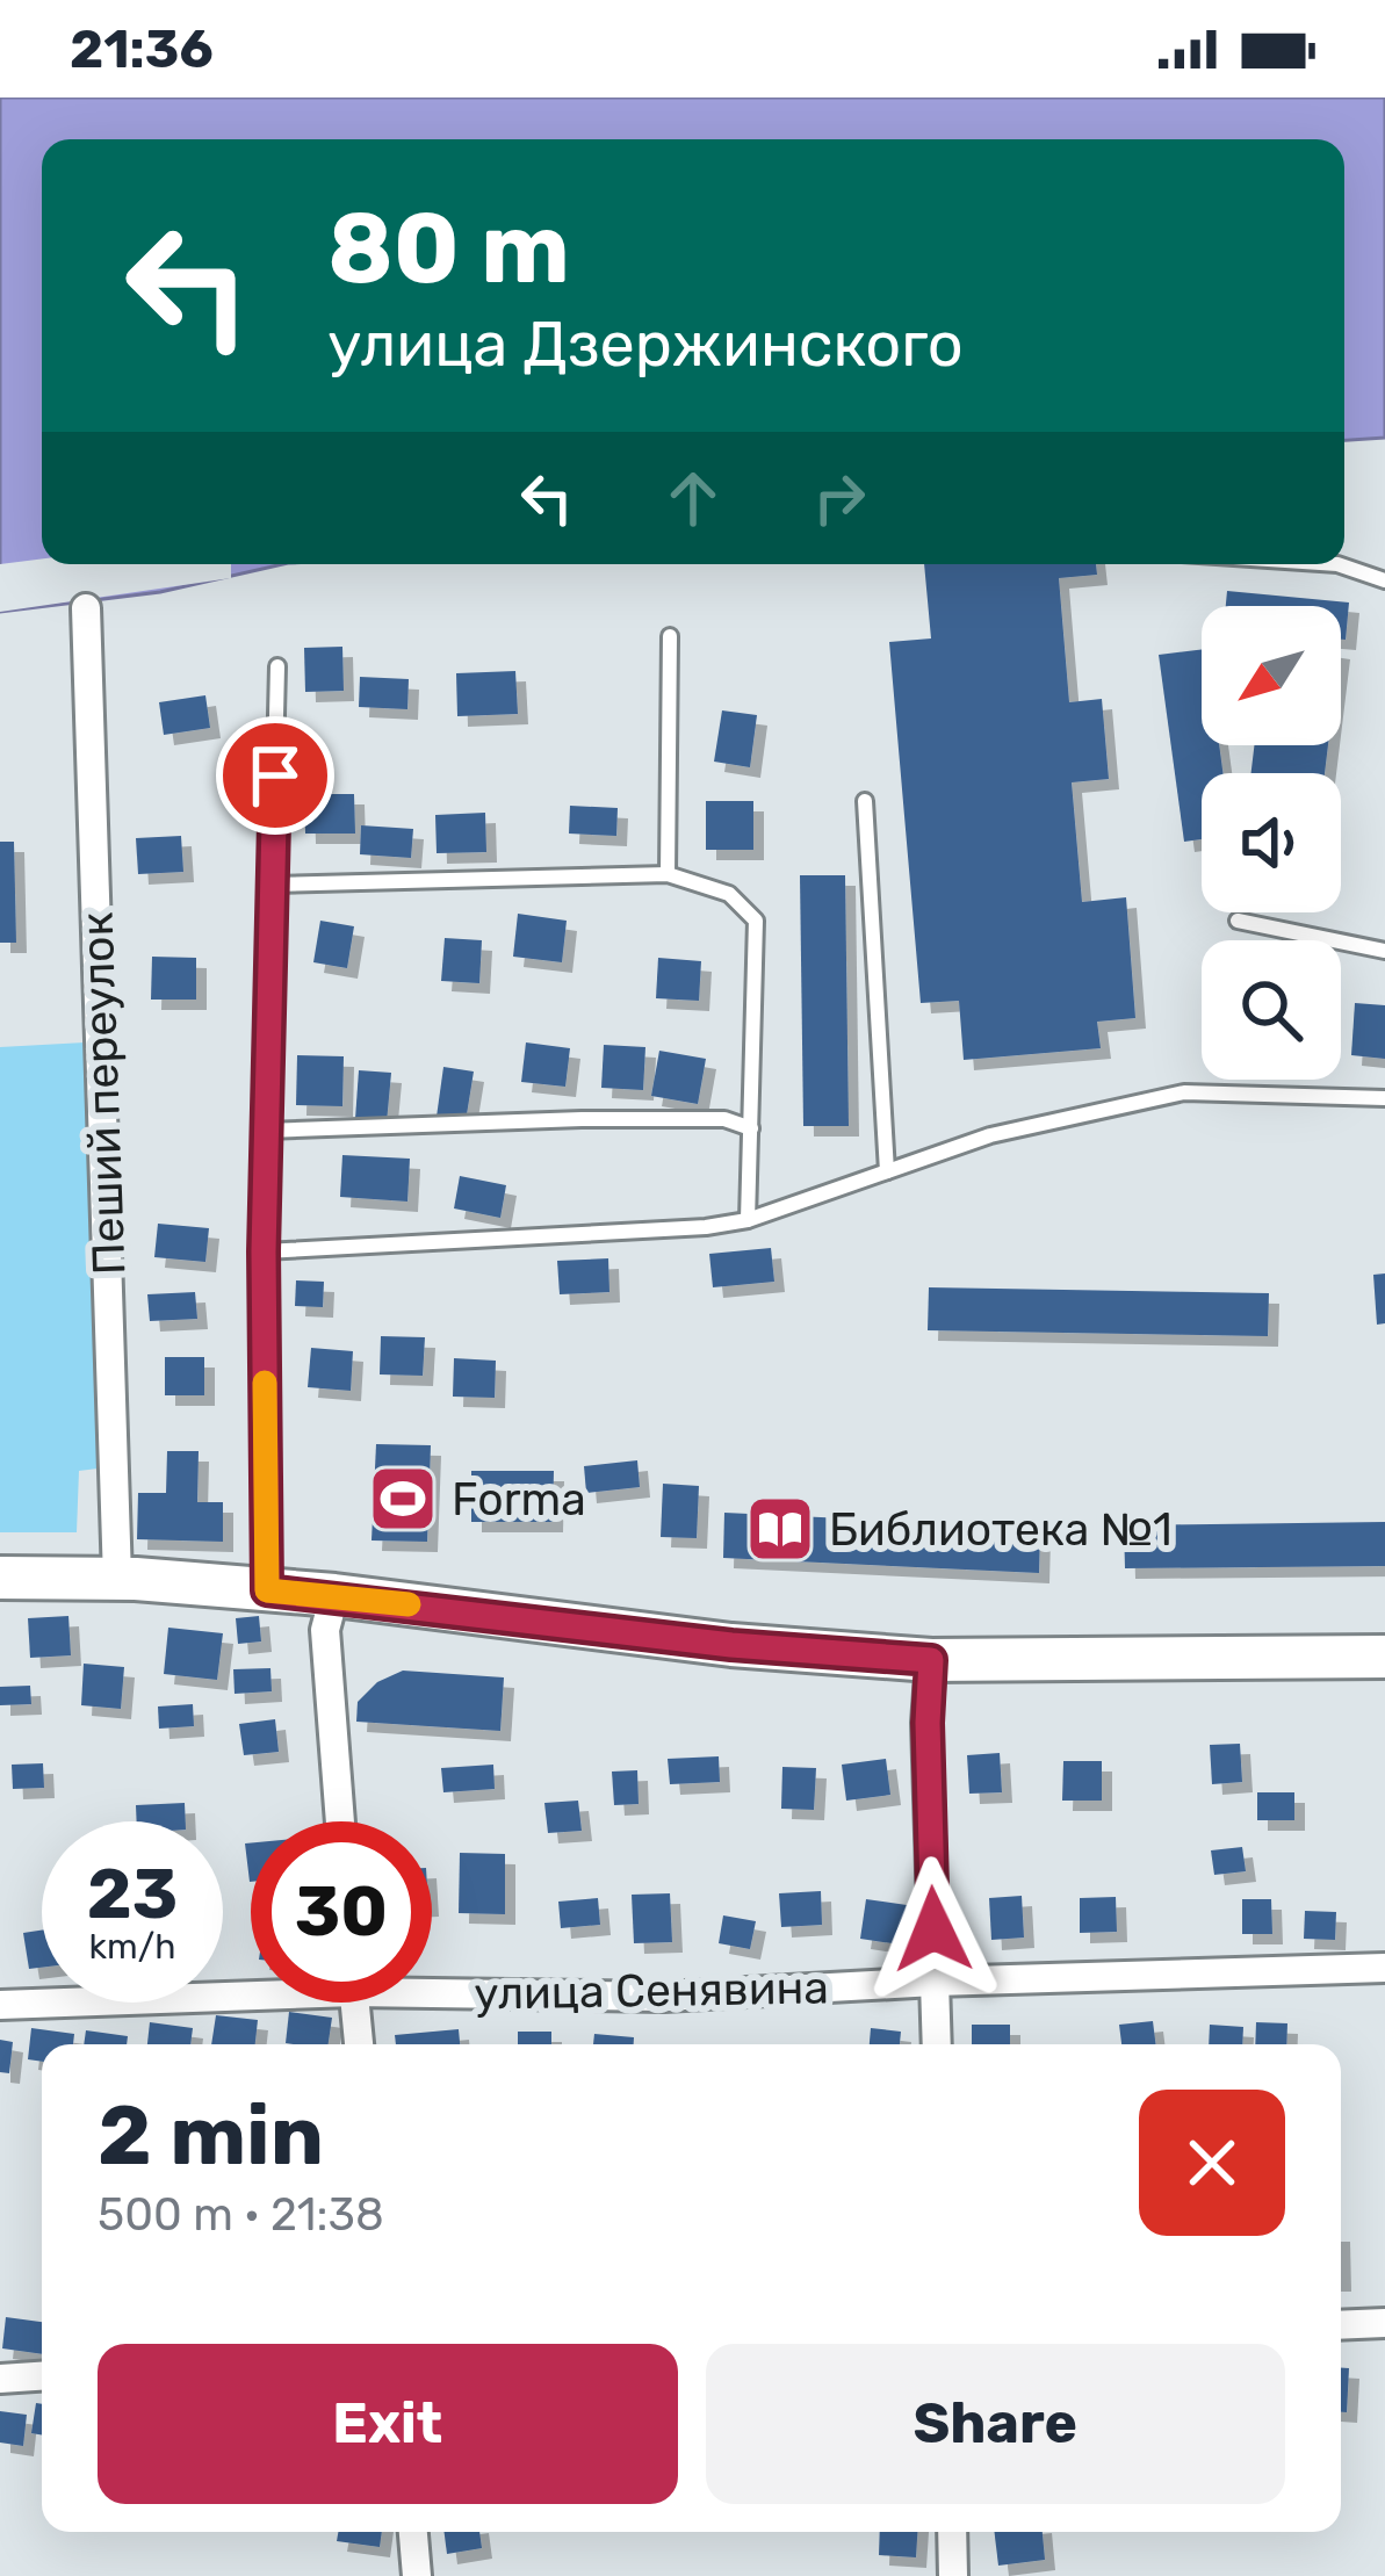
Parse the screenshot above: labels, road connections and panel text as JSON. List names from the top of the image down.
{
  "streets": {
    "street": ["Пеший переулок", "улица Сенявина"]
  },
  "places": {
    "sports": ["Forma"],
    "library": ["Библиотека №1"]
  },
  "north": "bottom left",
  "page": {
    "status": "21:36",
    "turn": ["80 m", "улица Дзержинского"],
    "speed": "23 km/h",
    "limit": "30",
    "heading": ["2 min", "500 m · 21:38"],
    "buttons": ["Exit", "Share"]
  }
}
